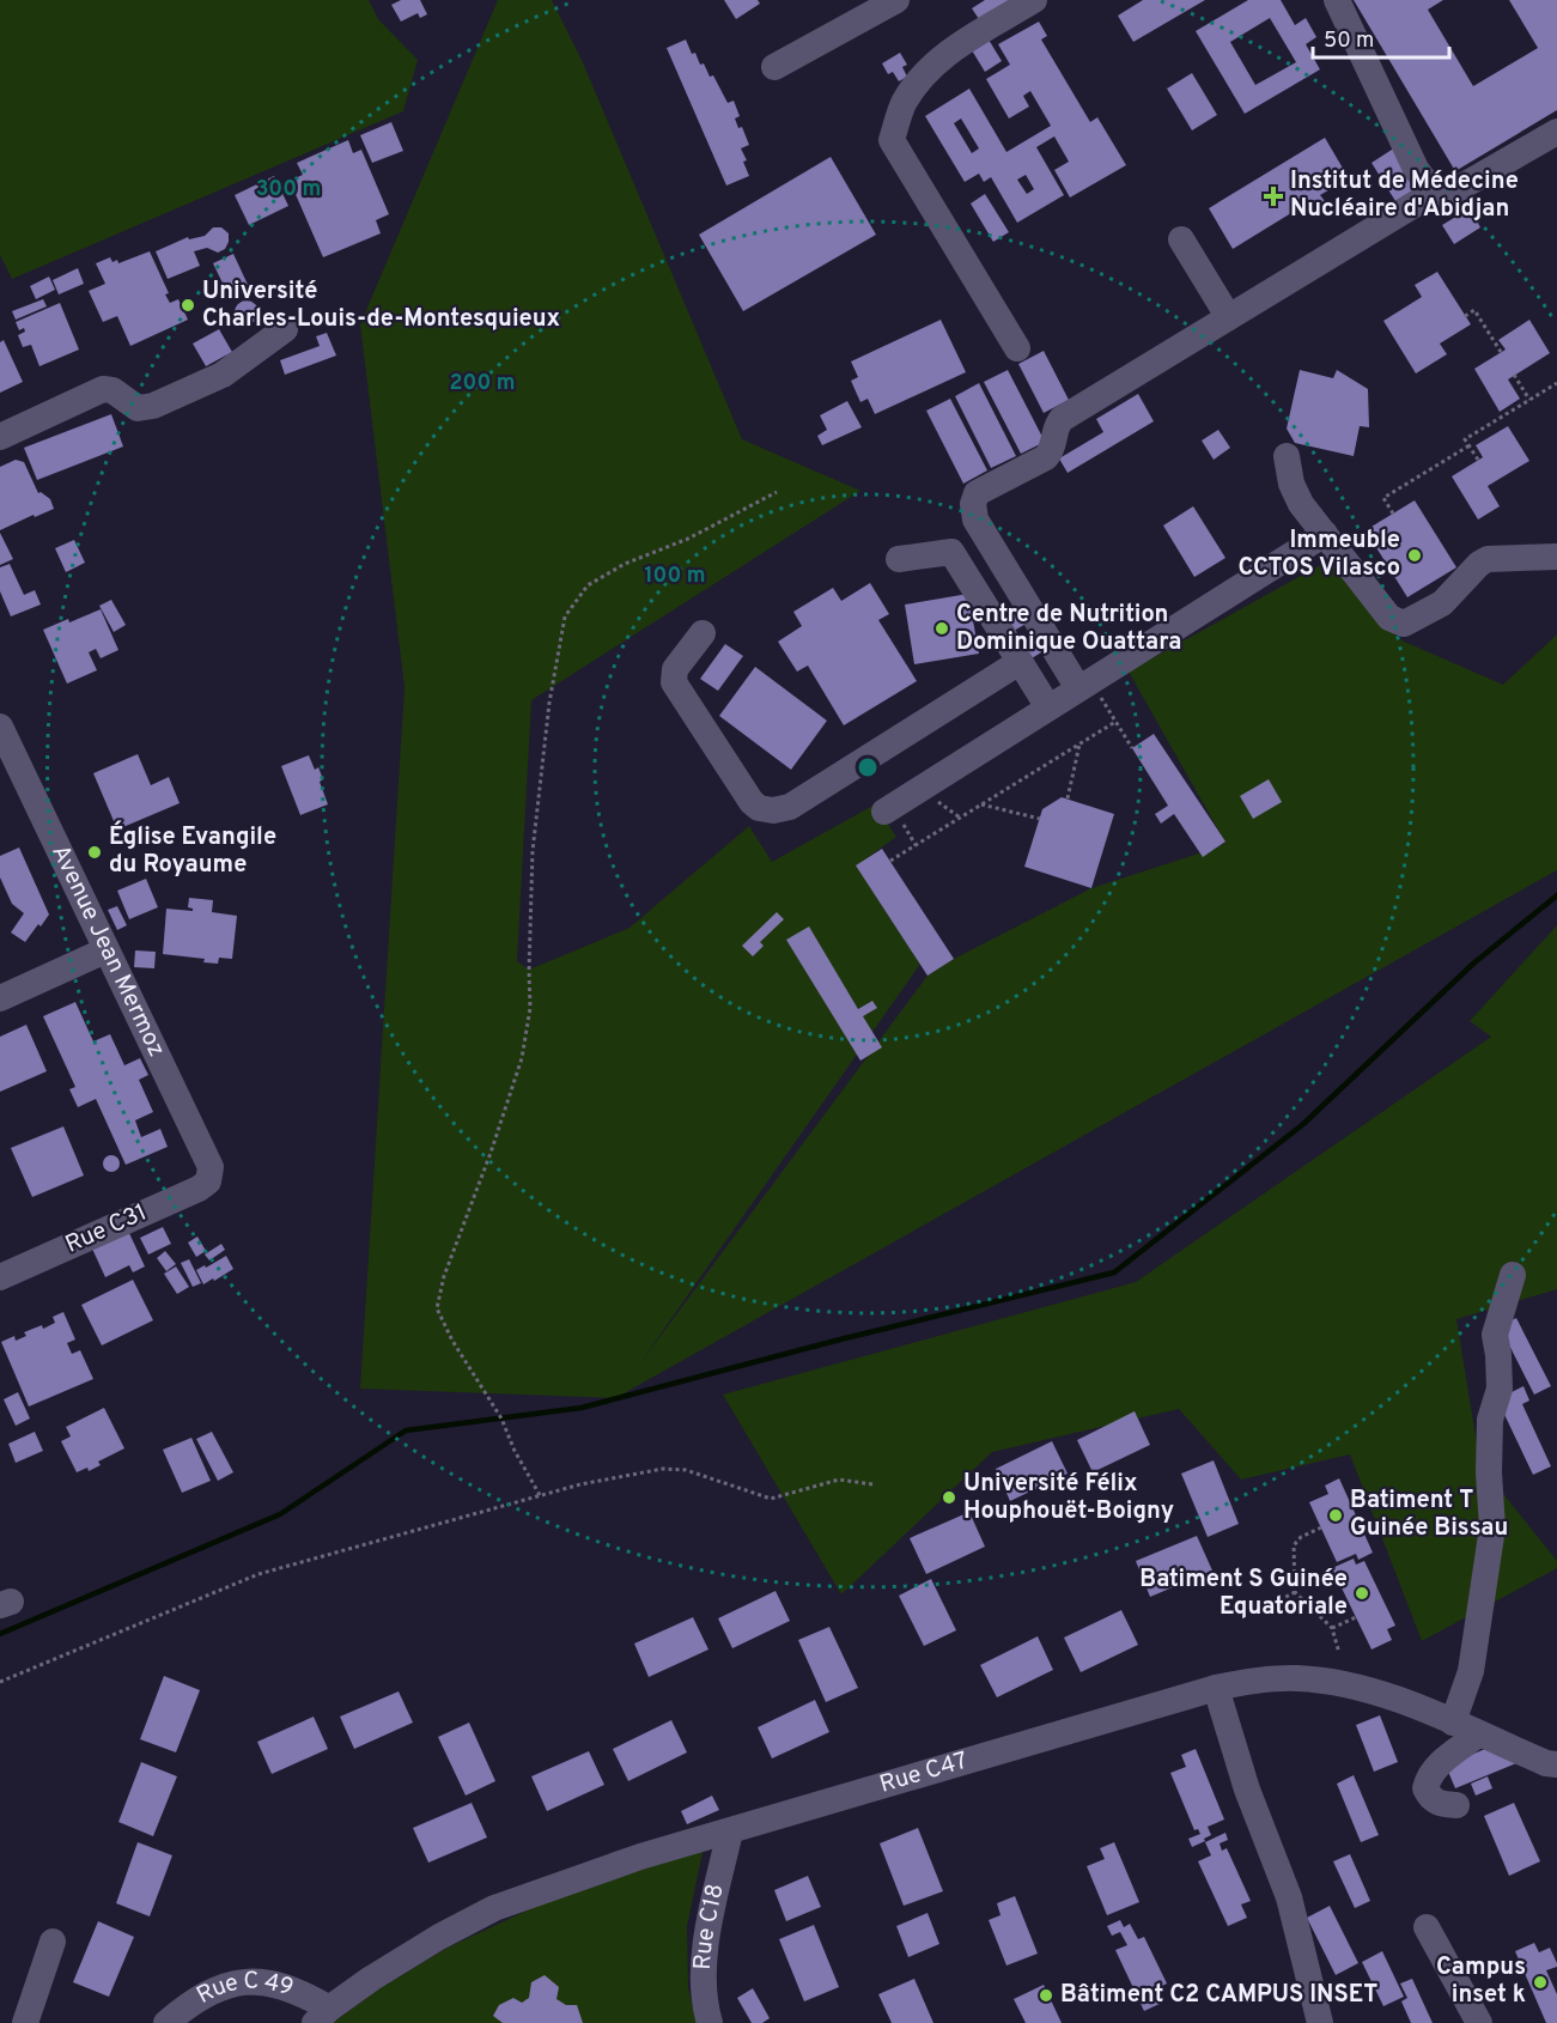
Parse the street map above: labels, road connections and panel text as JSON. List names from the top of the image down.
{
  "streets": {
    "street": [
      "Avenue Jean Mermoz",
      "Rue C31",
      "Rue C47",
      "Rue C18",
      "Rue C 49"
    ]
  },
  "crossings": [
    ["Avenue Jean Mermoz", "Rue C31"],
    ["Rue C47", "Rue C18"],
    ["Rue C47", "Rue C 49"]
  ],
  "places": {
    "health": ["Institut de Médecine Nucléaire d'Abidjan"],
    "other": [
      "Université Charles-Louis-de-Montesquieux",
      "Immeuble CCTOS Vilasco",
      "Centre de Nutrition Dominique Ouattara",
      "Église Evangile du Royaume",
      "Université Félix Houphouët-Boigny",
      "Batiment T Guinée Bissau",
      "Batiment S Guinée Equatoriale",
      "Campus inset k",
      "Bâtiment C2 CAMPUS INSET"
    ]
  },
  "scale_bar": "50 m",
  "rings": ["300 m", "200 m", "100 m"]
}
